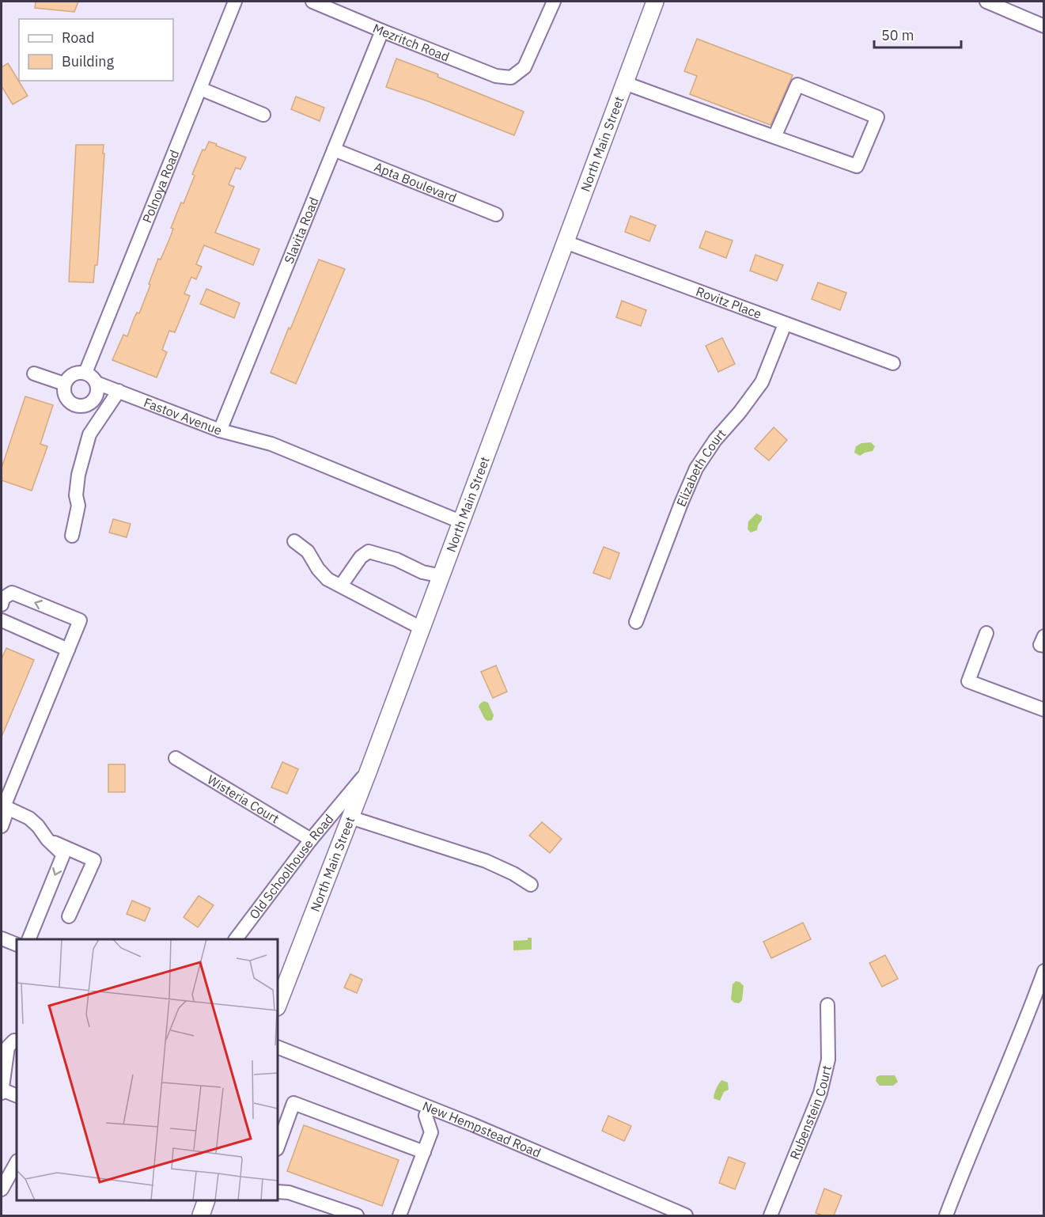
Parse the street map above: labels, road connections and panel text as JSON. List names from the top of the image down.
{
  "streets": {
    "main road": ["North Main Street"],
    "street": [
      "Mezritch Road",
      "Apta Boulevard",
      "Polnoya Road",
      "Slavita Road",
      "Rovitz Place",
      "Fastov Avenue",
      "Elizabeth Court",
      "Wisteria Court",
      "Old Schoolhouse Road",
      "Rubenstein Court",
      "New Hempstead Road"
    ]
  },
  "crossings": [
    ["Mezritch Road", "Slavita Road"],
    ["North Main Street", "Rovitz Place"],
    ["North Main Street", "Fastov Avenue"],
    ["North Main Street", "Old Schoolhouse Road"],
    ["Apta Boulevard", "Slavita Road"],
    ["Polnoya Road", "Fastov Avenue"],
    ["Slavita Road", "Fastov Avenue"],
    ["Rovitz Place", "Elizabeth Court"],
    ["Wisteria Court", "Old Schoolhouse Road"]
  ],
  "legend": ["Road", "Building"],
  "scale_bar": "50 m"
}
